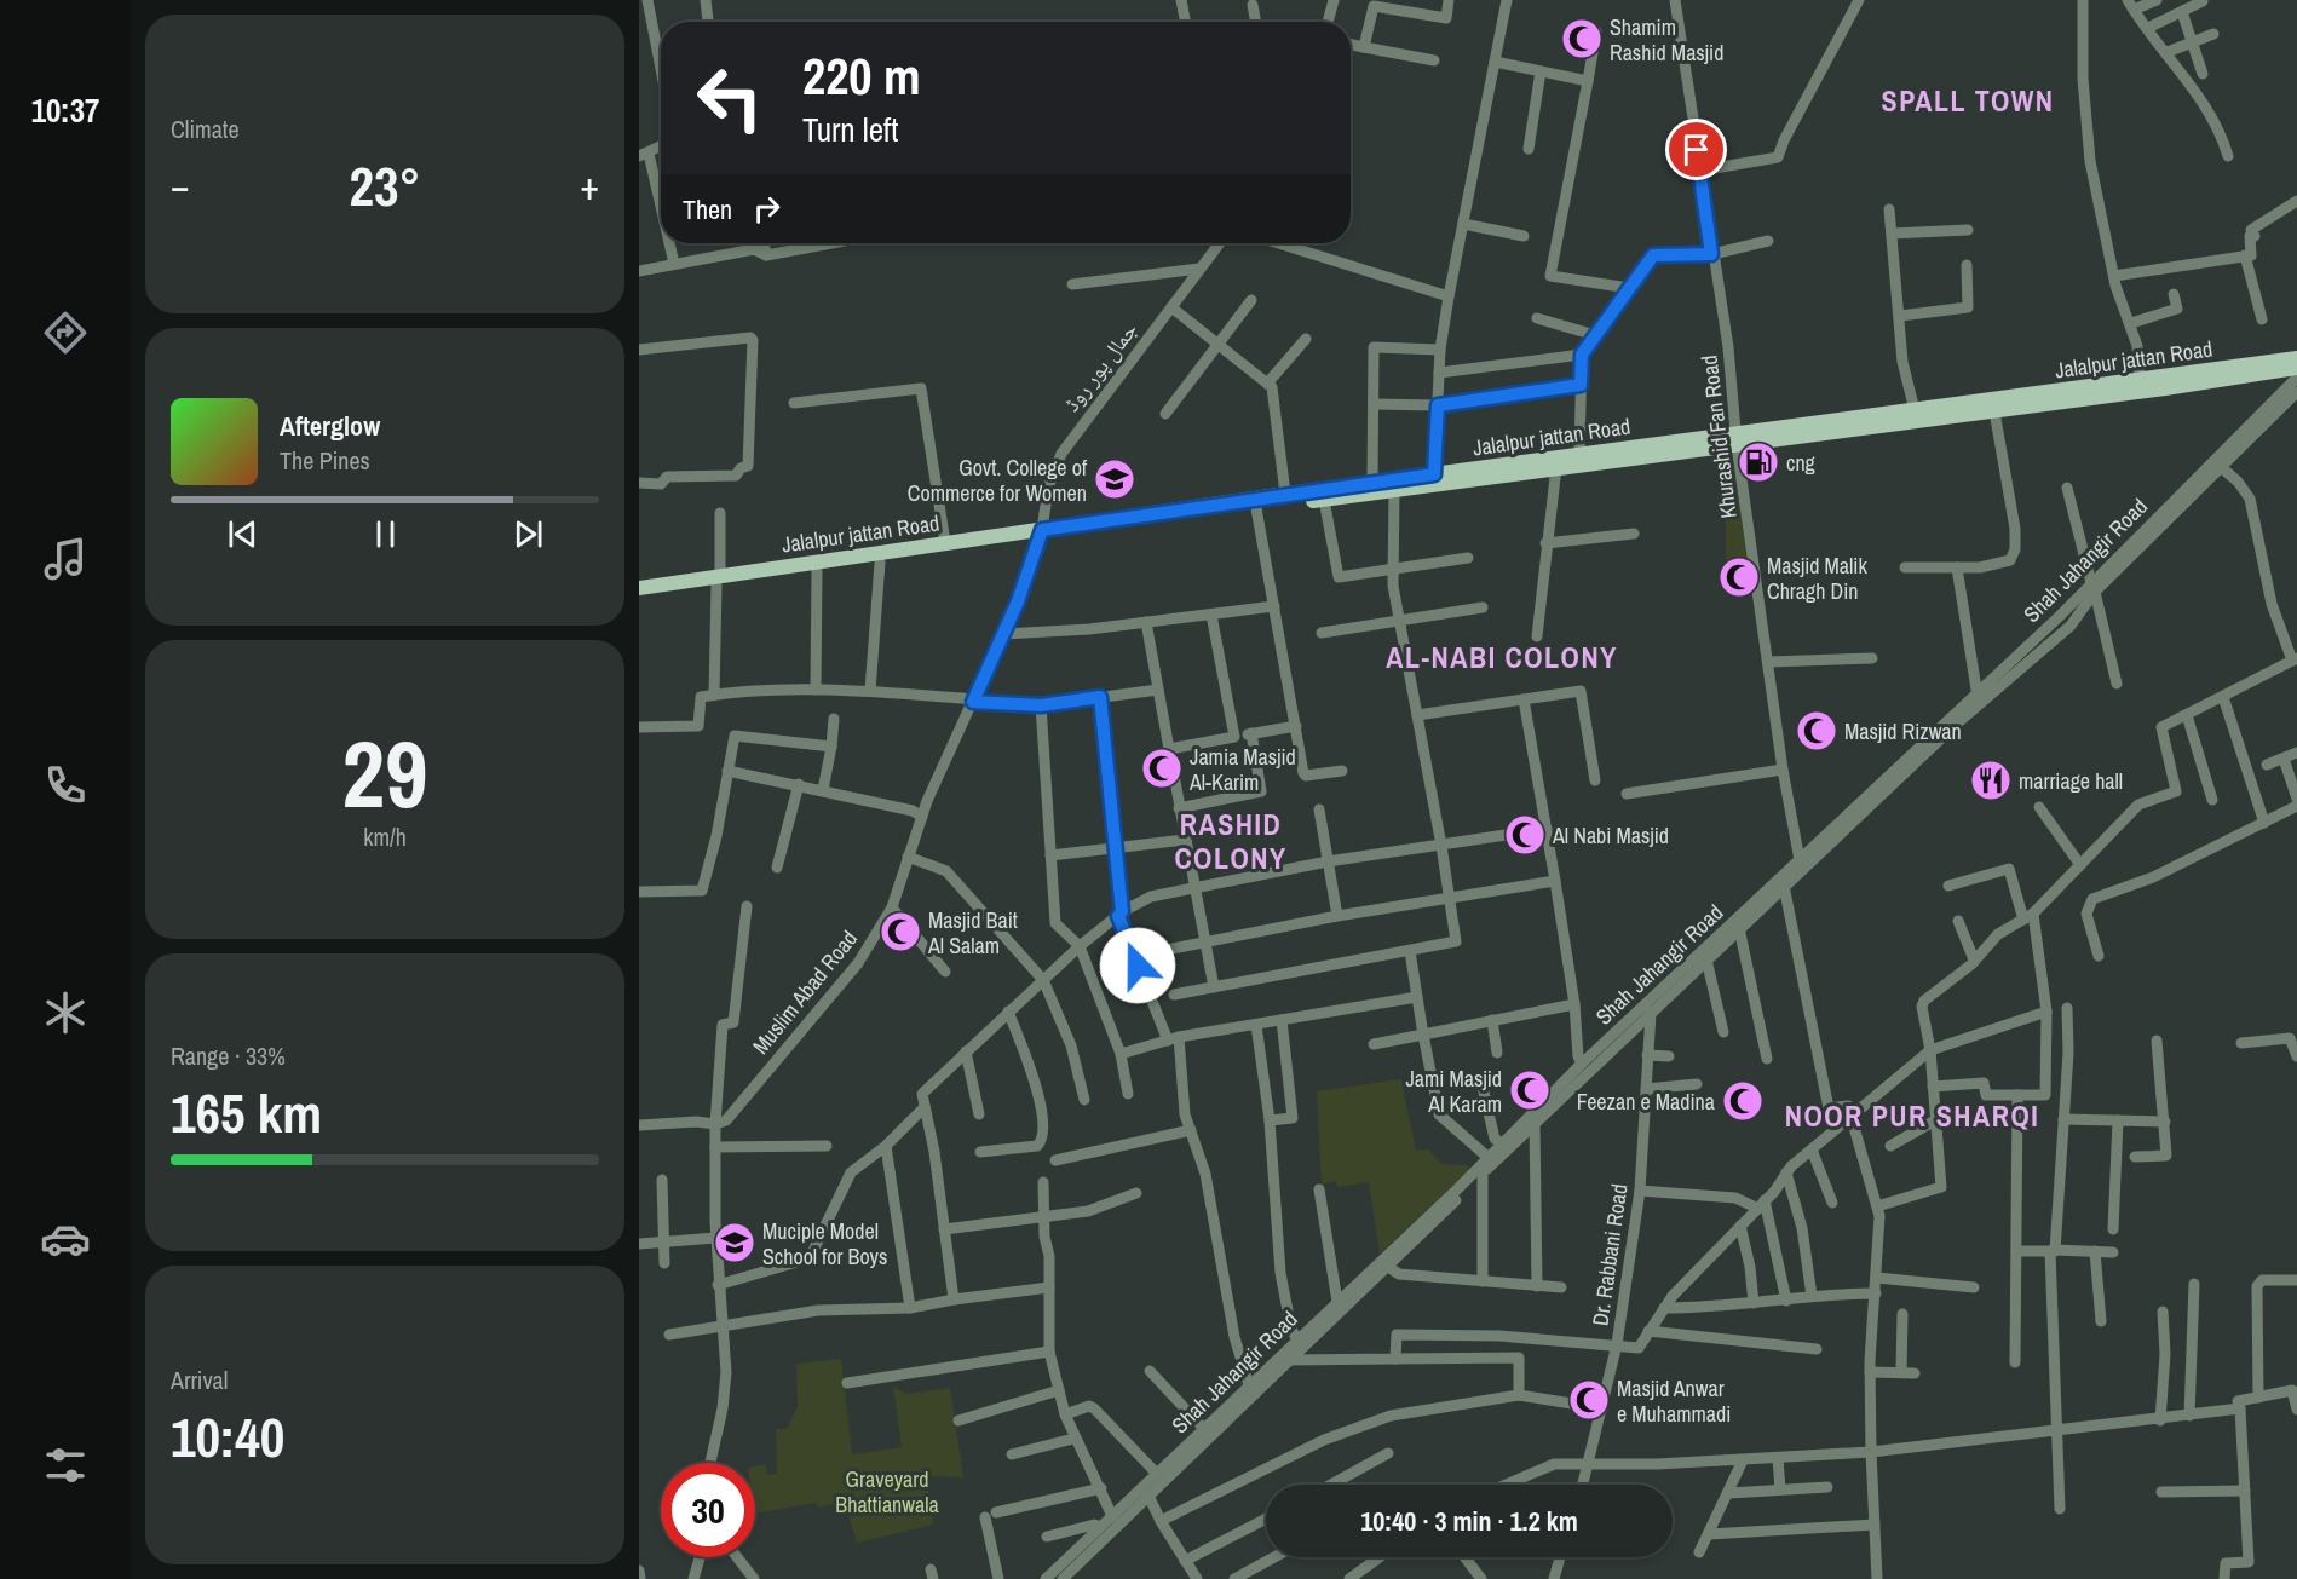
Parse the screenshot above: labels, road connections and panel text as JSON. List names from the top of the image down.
{
  "streets": {
    "main road": ["Jalalpur jattan Road"],
    "street": [
      "جمال پور روڈ",
      "Khurashid Fan Road",
      "Shah Jahangir Road",
      "Muslim Abad Road",
      "Dr. Rabbani Road"
    ]
  },
  "crossings": [
    ["Jalalpur jattan Road", "جمال پور روڈ"],
    ["Jalalpur jattan Road", "Khurashid Fan Road"],
    ["Jalalpur jattan Road", "Muslim Abad Road"],
    ["جمال پور روڈ", "Muslim Abad Road"],
    ["Khurashid Fan Road", "Shah Jahangir Road"],
    ["Shah Jahangir Road", "Dr. Rabbani Road"]
  ],
  "districts": [
    "SPALL TOWN",
    "AL-NABI COLONY",
    "RASHID COLONY",
    "NOOR PUR SHARQI"
  ],
  "parks": ["Graveyard Bhattianwala"],
  "places": {
    "mosque": [
      "Shamim Rashid Masjid",
      "Masjid Malik Chragh Din",
      "Masjid Rizwan",
      "Jamia Masjid Al-Karim",
      "Al Nabi Masjid",
      "Masjid Bait Al Salam",
      "Jami Masjid Al Karam",
      "Feezan e Madina",
      "Masjid Anwar e Muhammadi"
    ],
    "fuel station": ["cng"],
    "school or university": ["Govt. College of Commerce for Women", "Muciple Model School for Boys"],
    "restaurant": ["marriage hall"]
  },
  "page": {
    "tabs": "10:37",
    "tile": [
      "Climate",
      ["29", "km/h"],
      ["Range · 33%", "165 km"],
      ["Arrival", "10:40"]
    ],
    "turn": ["220 m", "Turn left"],
    "heat": ["−", "23°", "+"],
    "then": "Then",
    "song": ["Afterglow", "The Pines"],
    "limit": "30",
    "trip": "10:40 · 3 min · 1.2 km"
  }
}
